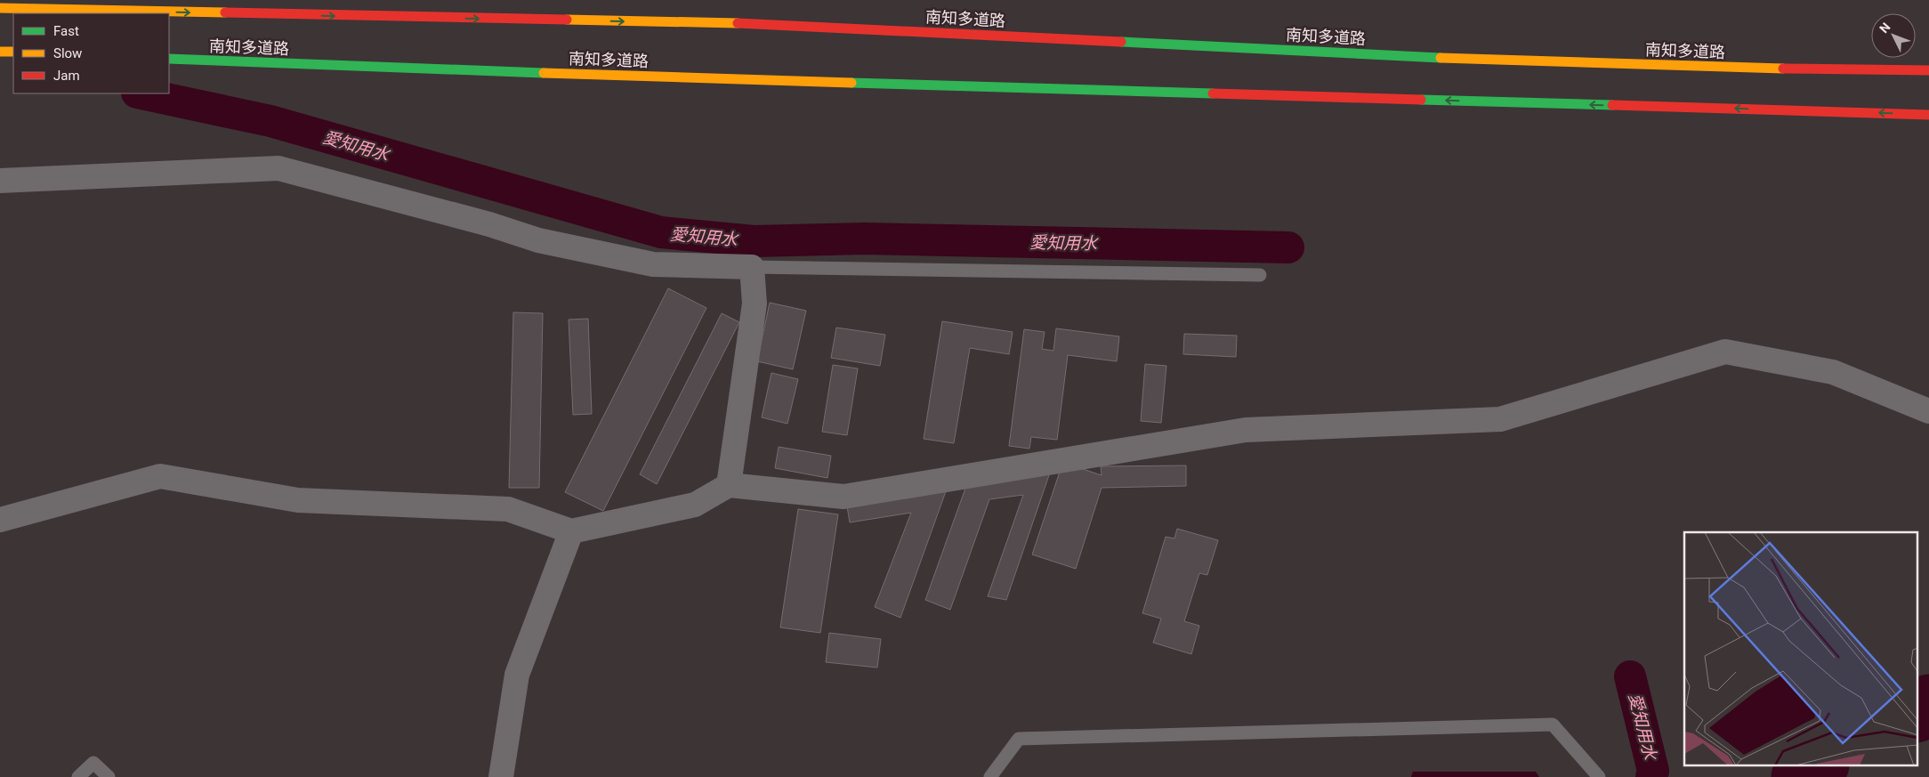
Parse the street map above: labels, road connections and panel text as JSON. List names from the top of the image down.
{
  "streets": {
    "highway": ["南知多道路"]
  },
  "water": ["愛知用水"],
  "legend": ["Fast", "Slow", "Jam"],
  "north": "top left"
}
